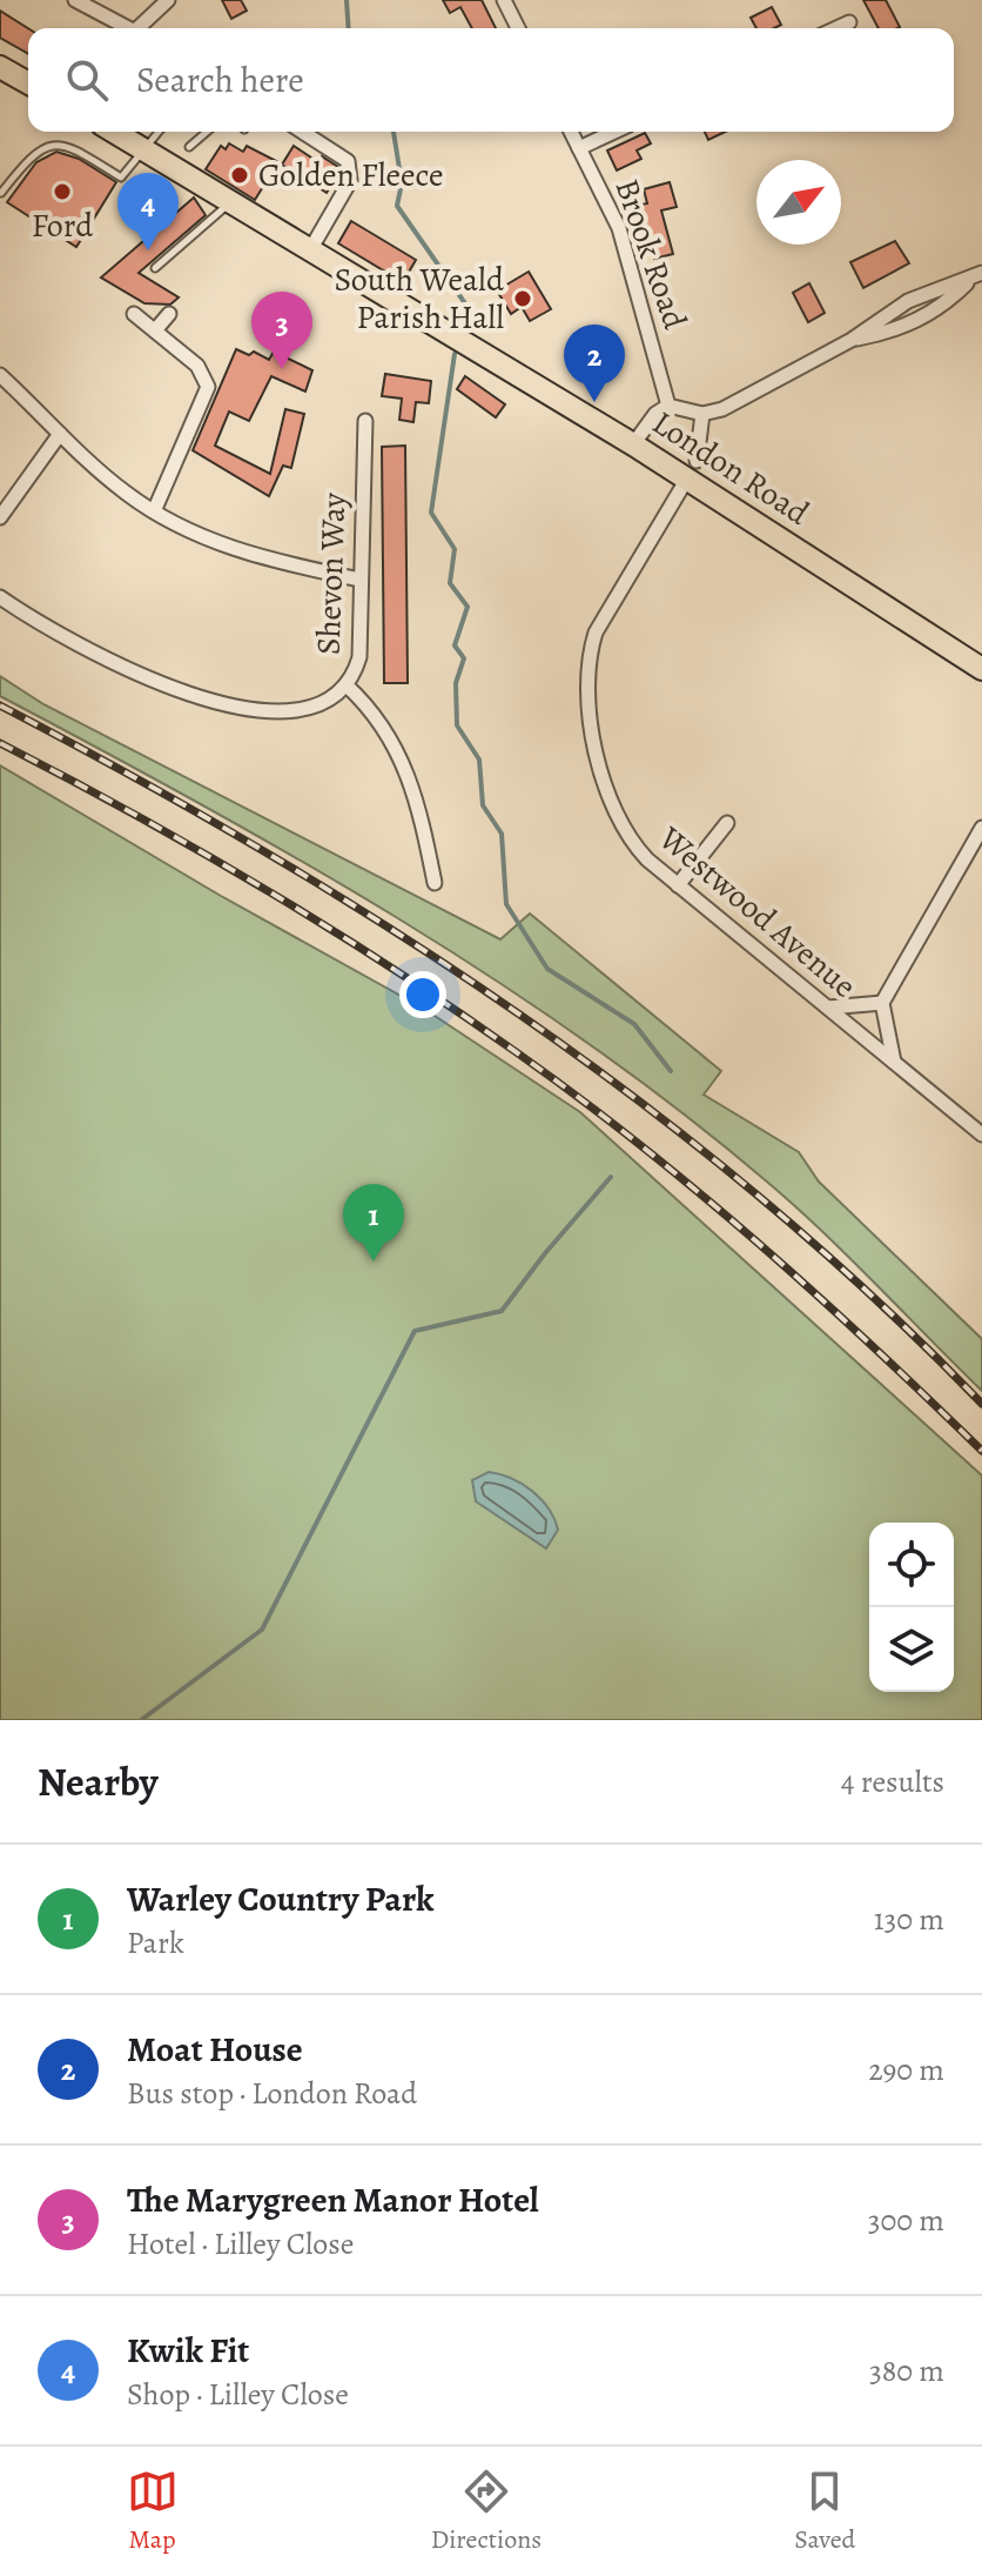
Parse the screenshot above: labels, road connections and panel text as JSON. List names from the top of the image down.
{
  "streets": {
    "main road": ["London Road"],
    "street": ["Brook Road", "Shevon Way", "Westwood Avenue"]
  },
  "crossings": [
    ["London Road", "Westwood Avenue"]
  ],
  "places": ["Golden Fleece", "Ford", "South Weald Parish Hall"],
  "north": "top right",
  "page": {
    "search": "Search here",
    "pins": [
      "4",
      "3",
      "2",
      "1"
    ],
    "heading": ["Nearby", "4 results"],
    "list": [
      {
        "mark": "1",
        "name": "Warley Country Park",
        "note": "Park",
        "value": "130 m"
      },
      {
        "mark": "2",
        "name": "Moat House",
        "note": "Bus stop · London Road",
        "value": "290 m"
      },
      {
        "mark": "3",
        "name": "The Marygreen Manor Hotel",
        "note": "Hotel · Lilley Close",
        "value": "300 m"
      },
      {
        "mark": "4",
        "name": "Kwik Fit",
        "note": "Shop · Lilley Close",
        "value": "380 m"
      }
    ],
    "nav": ["Map", "Directions", "Saved"]
  }
}
